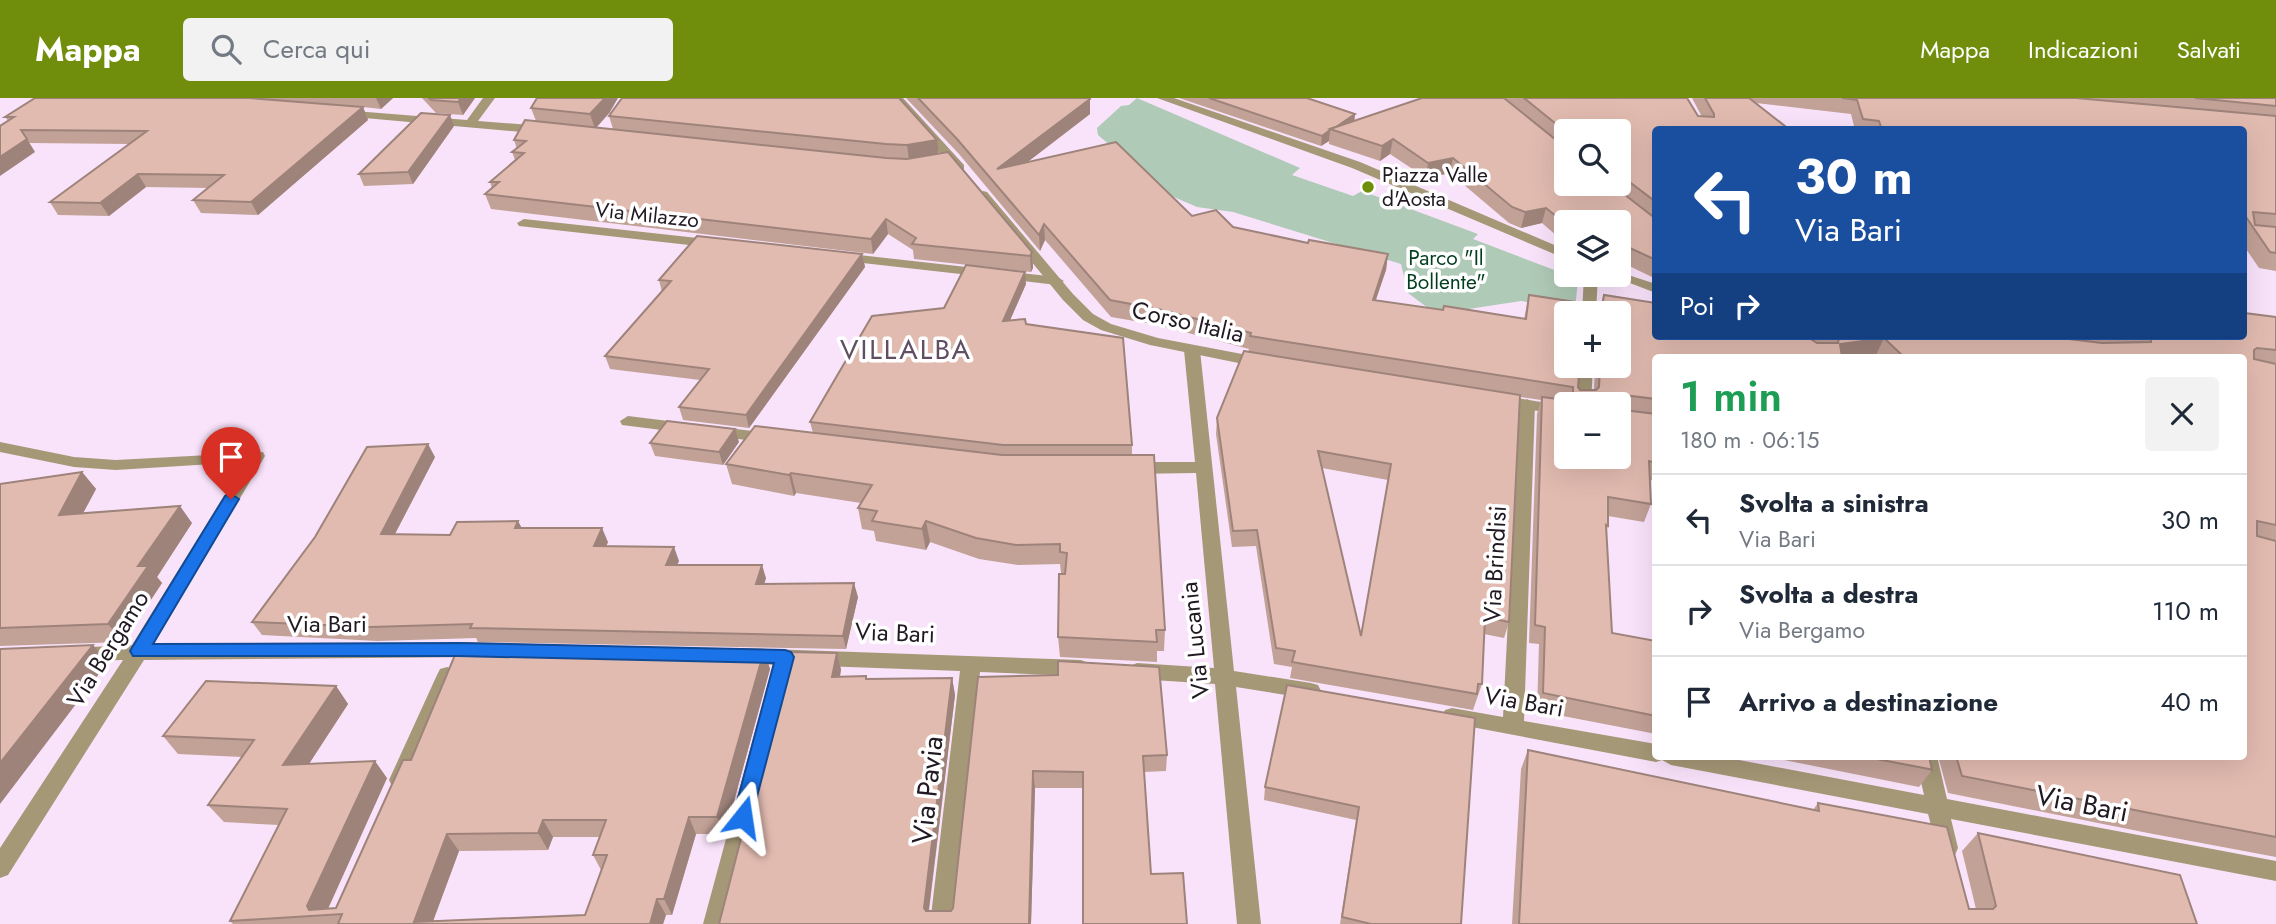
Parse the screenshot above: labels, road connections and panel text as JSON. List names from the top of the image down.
{
  "streets": {
    "street": [
      "Via Milazzo",
      "Corso Italia",
      "Via Brindisi",
      "Via Bari",
      "Via Lucania",
      "Via Bergamo",
      "Via Pavia"
    ]
  },
  "crossings": [
    ["Corso Italia", "Via Lucania"],
    ["Via Brindisi", "Via Bari"],
    ["Via Bari", "Via Lucania"],
    ["Via Bari", "Via Bergamo"],
    ["Via Bari", "Via Pavia"]
  ],
  "districts": ["VILLALBA"],
  "parks": ["Parco \"Il Bollente\""],
  "places": ["Piazza Valle d'Aosta"],
  "page": {
    "header": "Mappa",
    "search": "Cerca qui",
    "nav": ["Mappa", "Indicazioni", "Salvati"],
    "map_buttons": ["+", "−"],
    "turn": ["30 m", "Via Bari"],
    "then": "Poi",
    "heading": ["1 min", "180 m · 06:15"],
    "list": [
      {
        "name": "Svolta a sinistra",
        "note": "Via Bari",
        "value": "30 m"
      },
      {
        "name": "Svolta a destra",
        "note": "Via Bergamo",
        "value": "110 m"
      },
      {
        "name": "Arrivo a destinazione",
        "value": "40 m"
      }
    ]
  }
}
